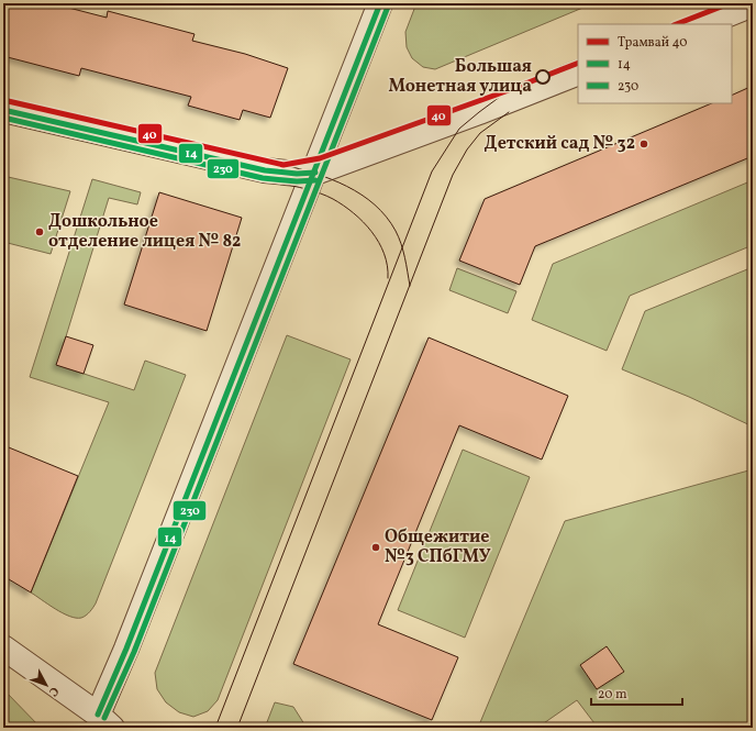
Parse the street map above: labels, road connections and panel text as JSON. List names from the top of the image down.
{
  "places": [
    "Большая Монетная улица",
    "Детский сад № 32",
    "Дошкольное отделение лицея № 82",
    "Общежитие №3 СПбГМУ"
  ],
  "lines": ["tram line 40", "transit line 14", "transit line 230"],
  "legend": ["Трамвай 40", "14", "230"],
  "scale_bar": "20 m",
  "north": "bottom right"
}
